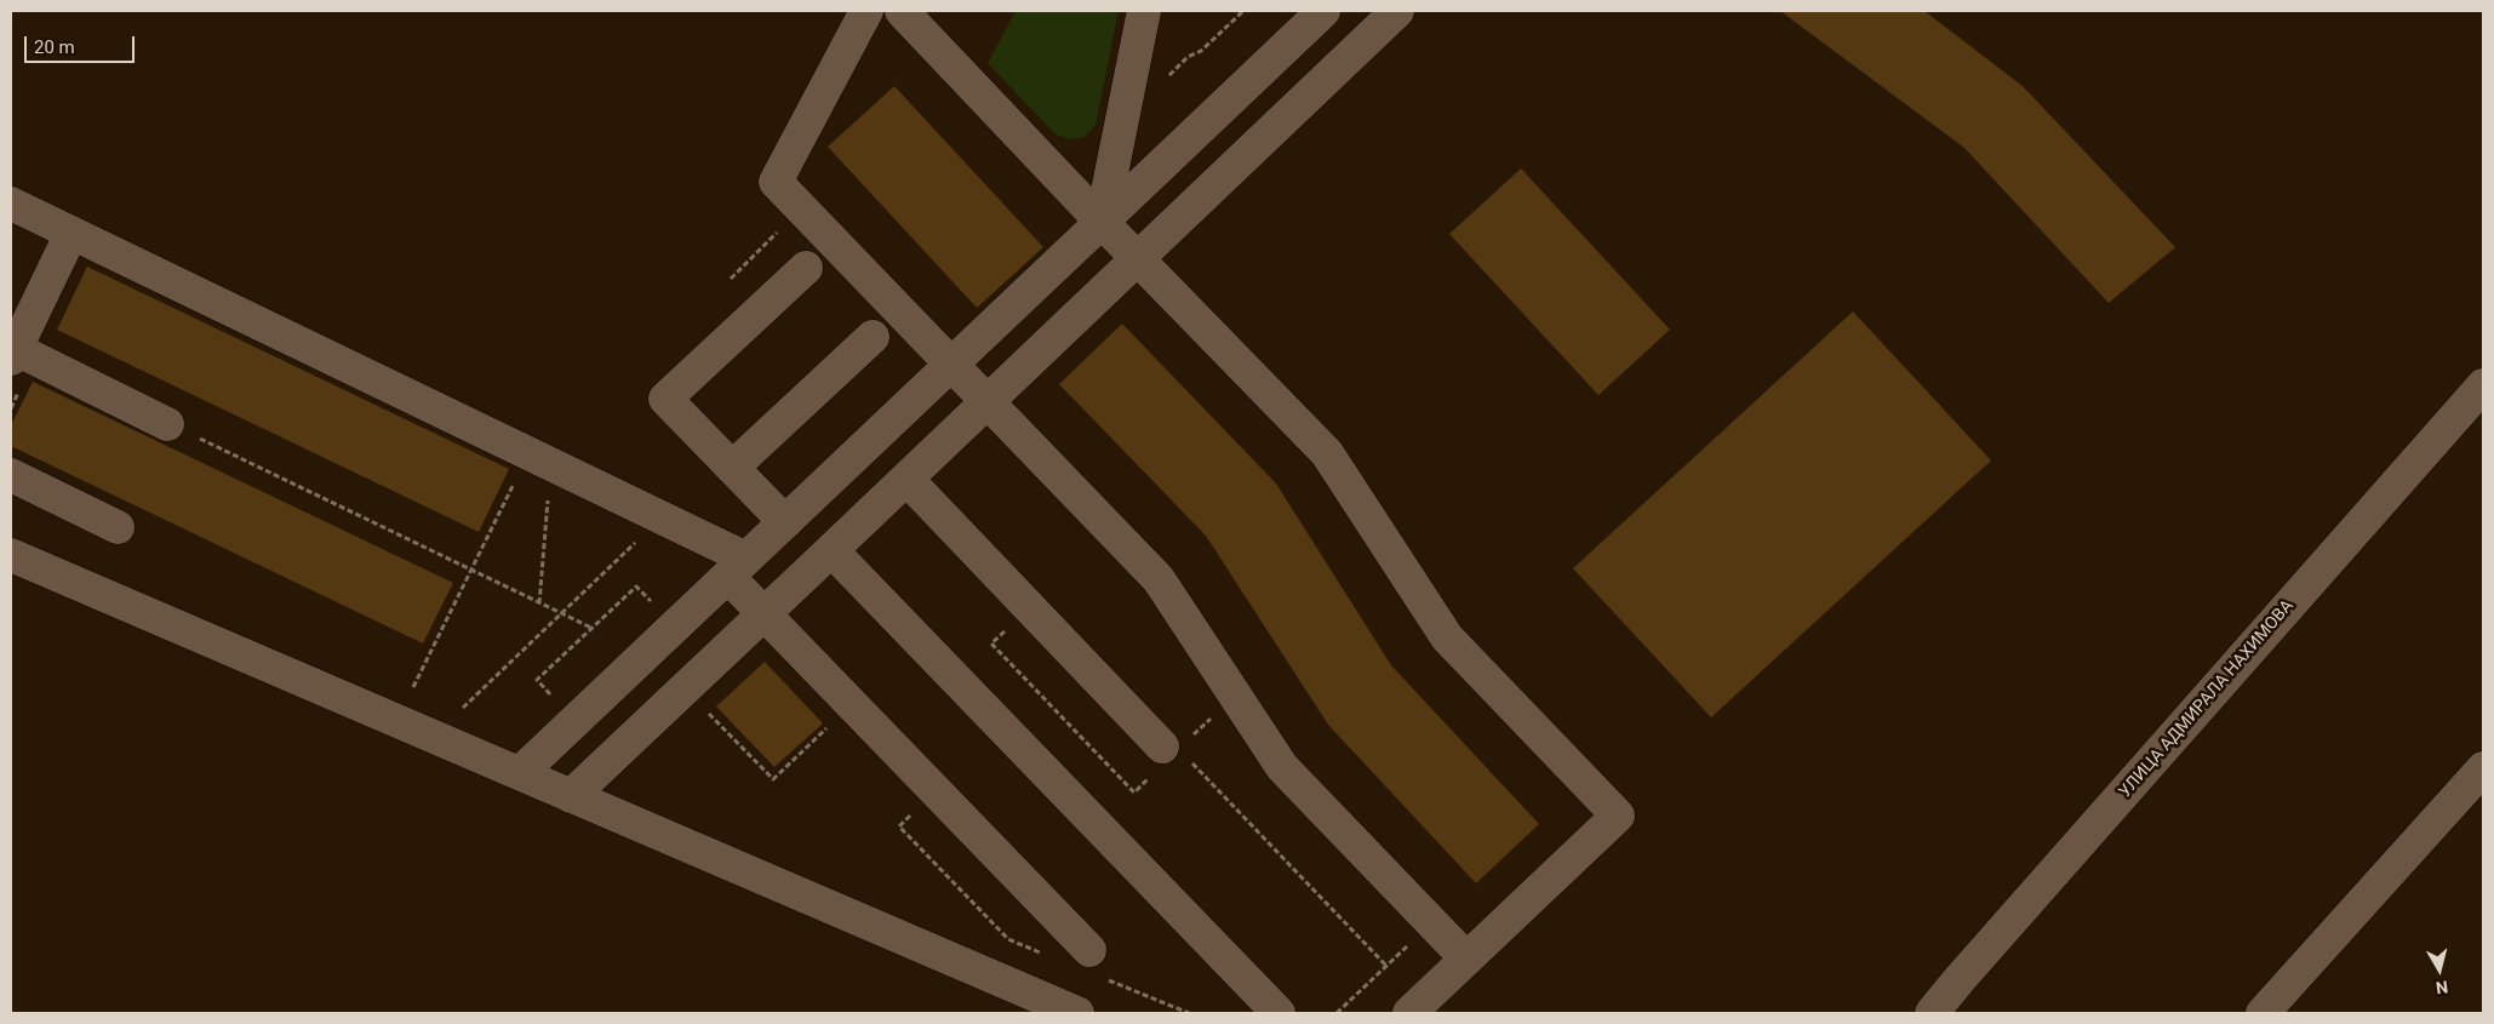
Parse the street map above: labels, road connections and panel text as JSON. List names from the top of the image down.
{
  "streets": {
    "street": ["УЛИЦА АДМИРАЛА НАХИМОВА"]
  },
  "scale_bar": "20 m",
  "north": "bottom"
}
